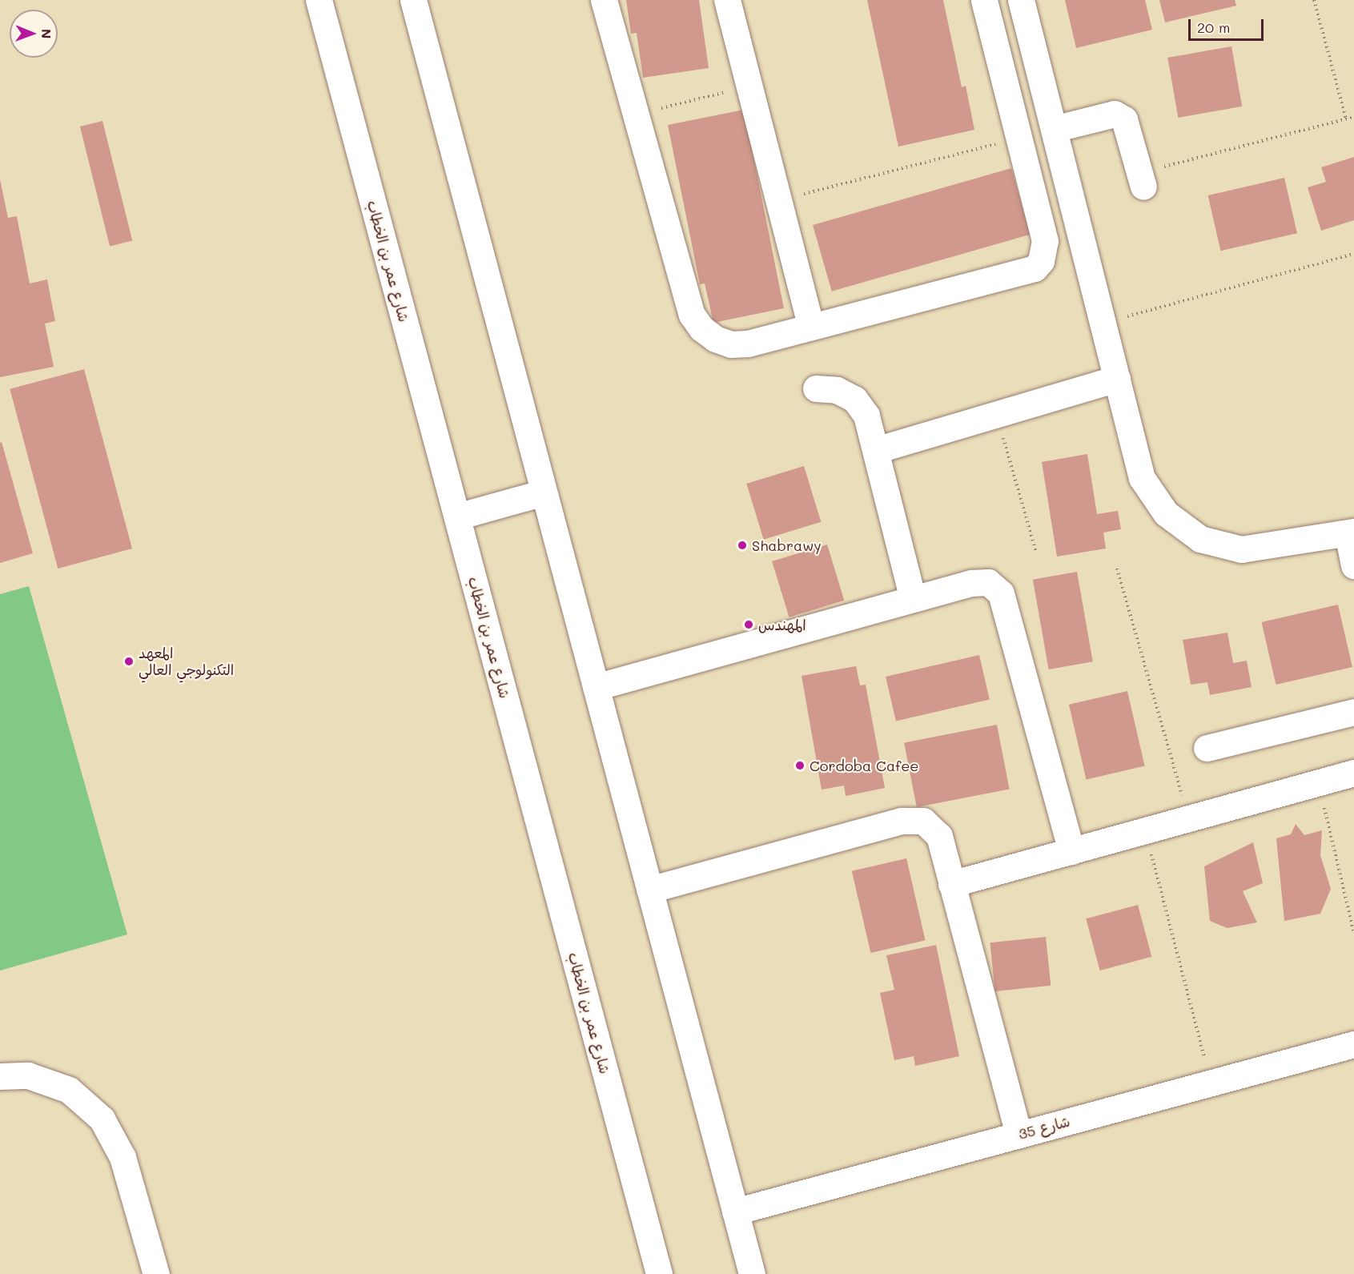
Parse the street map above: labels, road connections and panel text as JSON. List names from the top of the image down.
{
  "streets": {
    "street": ["شارع عمر بن الخطاب", "شارع 35"]
  },
  "places": [
    "Shabrawy",
    "المهندس",
    "المعهد التكنولوجي العالي",
    "Cordoba Cafee"
  ],
  "scale_bar": "20 m",
  "north": "right"
}
